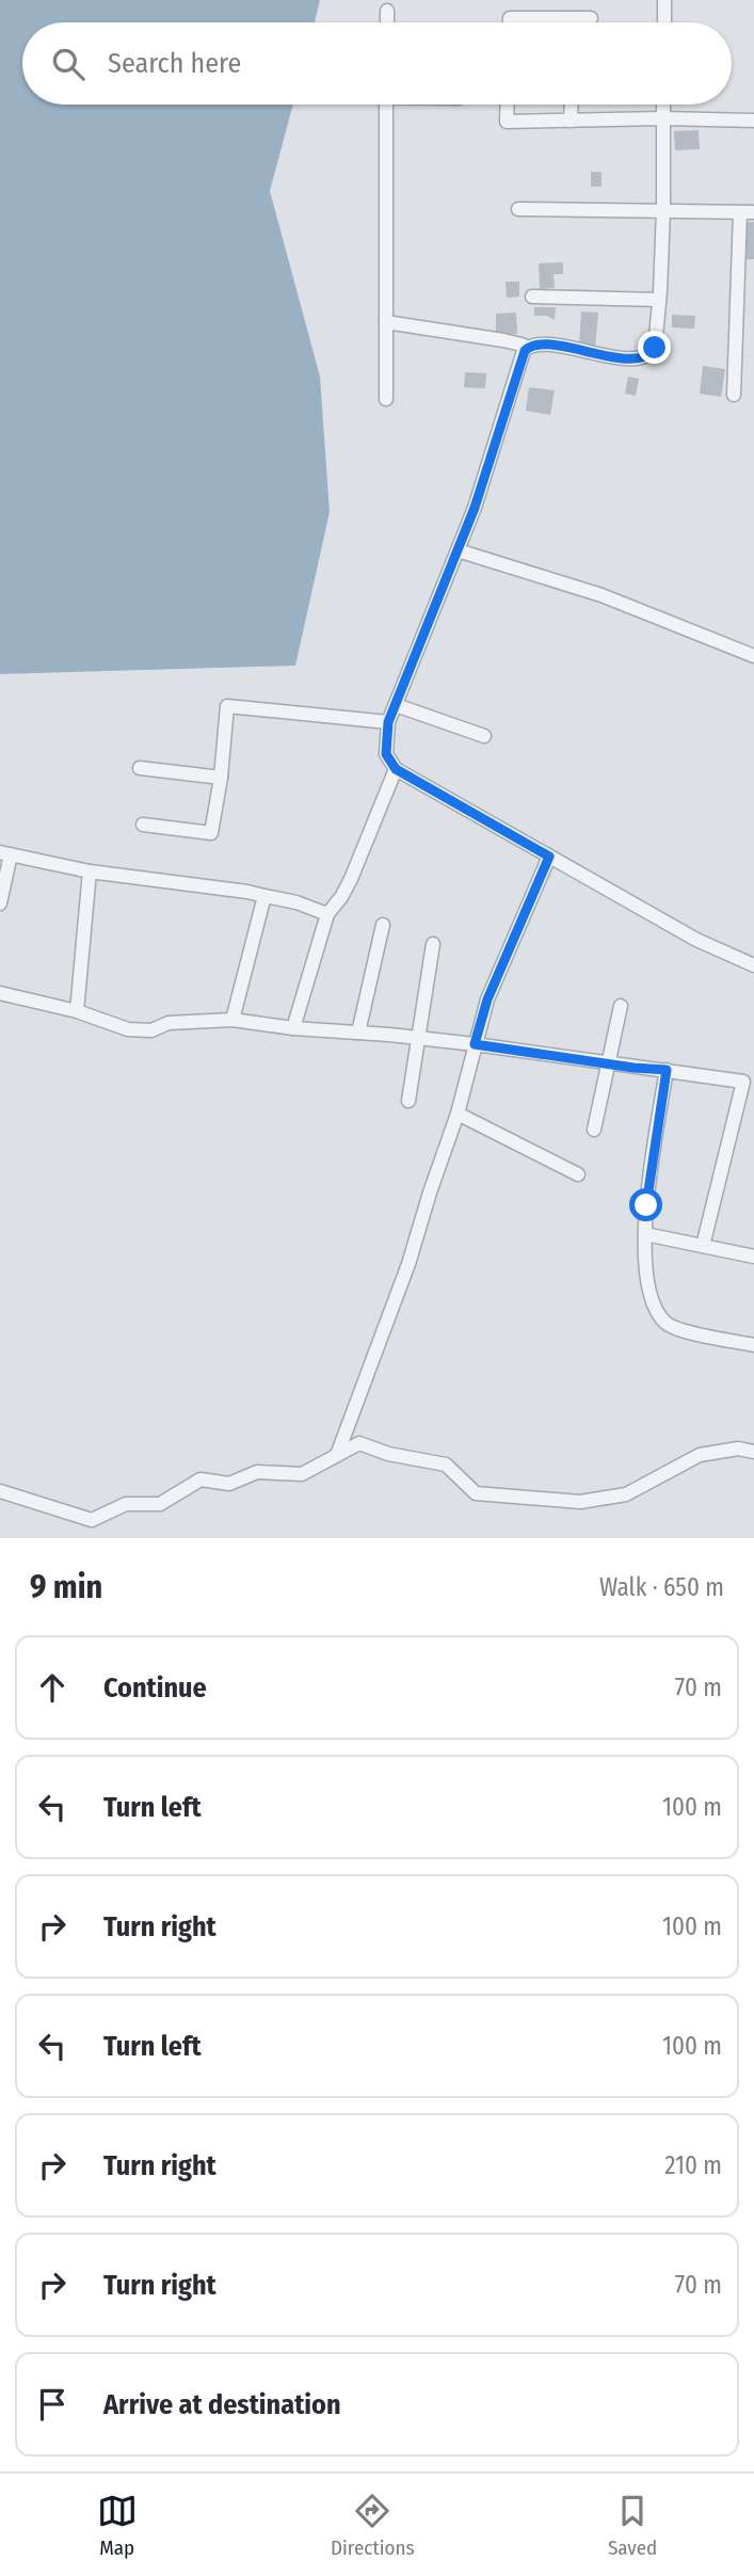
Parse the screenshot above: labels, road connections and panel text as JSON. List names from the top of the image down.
{
  "page": {
    "search": "Search here",
    "heading": ["9 min", "Walk · 650 m"],
    "list": [
      ["Continue", "70 m"],
      ["Turn left", "100 m"],
      ["Turn right", "100 m"],
      ["Turn left", "100 m"],
      ["Turn right", "210 m"],
      ["Turn right", "70 m"],
      "Arrive at destination"
    ],
    "nav": ["Map", "Directions", "Saved"]
  }
}
